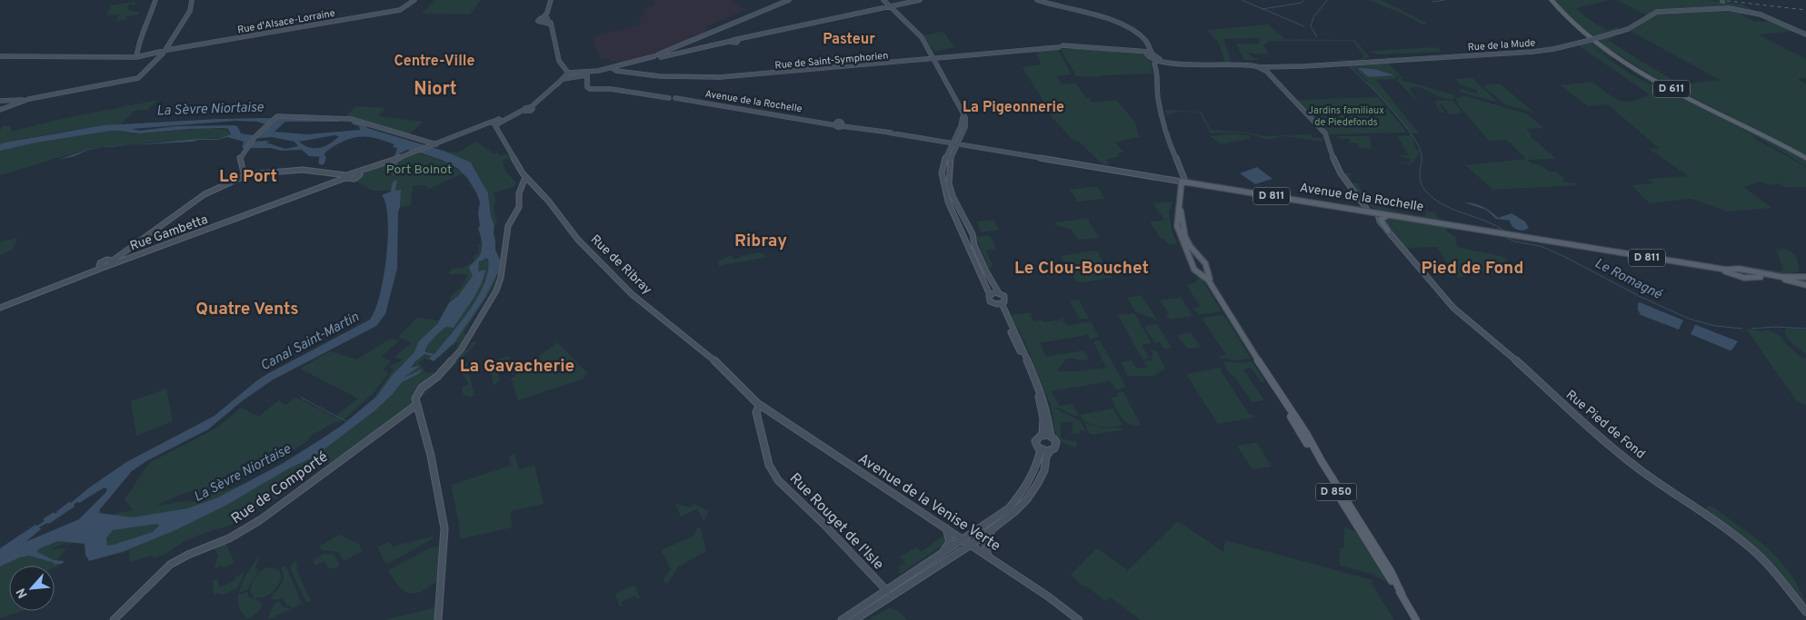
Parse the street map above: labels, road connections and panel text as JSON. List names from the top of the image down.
{
  "streets": {
    "main road": [
      "D 611",
      "Avenue de la Rochelle",
      "D 811",
      "D 850"
    ],
    "street": [
      "Rue d'Alsace-Lorraine",
      "Rue de la Mude",
      "Rue de Saint-Symphorien",
      "Rue Gambetta",
      "Rue de Ribray",
      "Rue Pied de Fond",
      "Rue de Comporté",
      "Avenue de la Venise Verte",
      "Rue Rouget de l'Isle"
    ]
  },
  "crossings": [
    ["Rue de Saint-Symphorien", "D 850"],
    ["Avenue de la Rochelle", "D 811"],
    ["Avenue de la Rochelle", "D 850"],
    ["Rue de Ribray", "Avenue de la Venise Verte"],
    ["Rue de Ribray", "Rue Rouget de l'Isle"],
    ["Avenue de la Venise Verte", "Rue Rouget de l'Isle"]
  ],
  "districts": [
    "Pasteur",
    "Centre-Ville",
    "Niort",
    "La Pigeonnerie",
    "Le Port",
    "Ribray",
    "Le Clou-Bouchet",
    "Pied de Fond",
    "Quatre Vents",
    "La Gavacherie"
  ],
  "water": ["La Sèvre Niortaise", "Le Romagné", "Canal Saint-Martin"],
  "parks": ["Jardins familiaux de Piedefonds", "Port Boinot"],
  "north": "bottom left"
}
